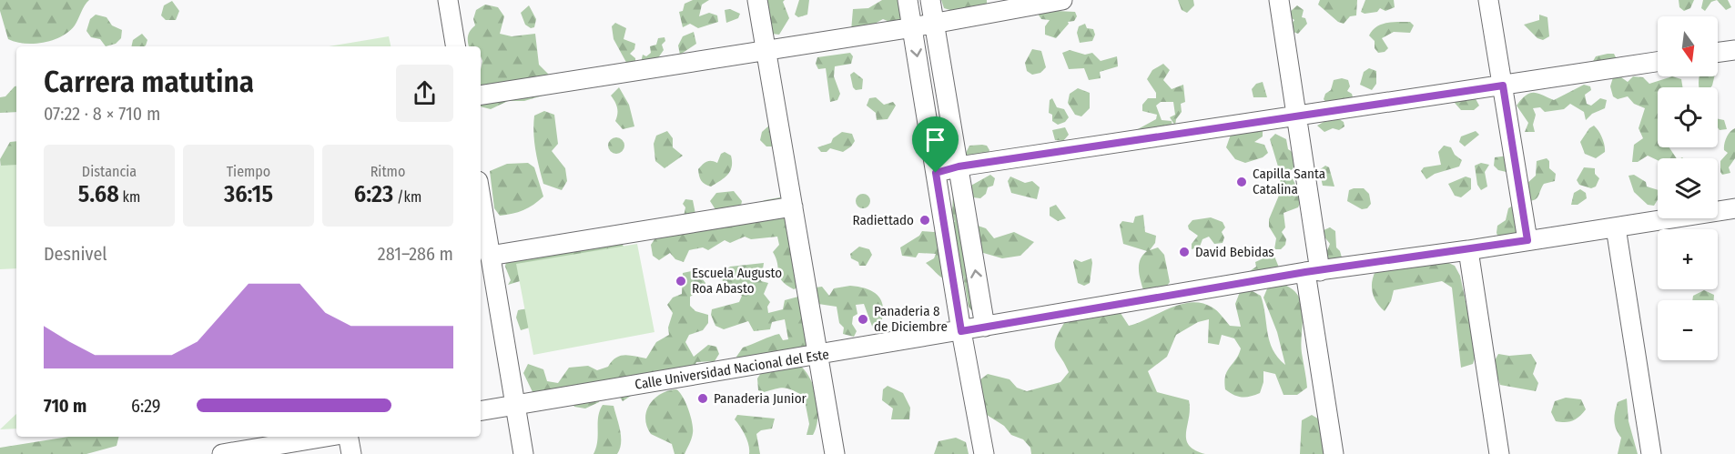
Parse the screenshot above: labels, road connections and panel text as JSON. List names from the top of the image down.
{
  "streets": {
    "street": ["Calle Universidad Nacional del Este"]
  },
  "places": [
    "Capilla Santa Catalina",
    "Radiettado",
    "David Bebidas",
    "Escuela Augusto Roa Abasto",
    "Panaderia 8 de Diciembre",
    "Panaderia Junior"
  ],
  "north": "bottom",
  "page": {
    "map_buttons": ["+", "−"],
    "heading": ["Carrera matutina", "07:22 · 8 × 710 m"],
    "stats": [
      ["Distancia", "5.68 km"],
      ["Tiempo", "36:15"],
      ["Ritmo", "6:23 /km"]
    ],
    "chart": ["Desnivel", "281–286 m"],
    "list": [
      {
        "name": "710 m",
        "note": "6:29"
      }
    ]
  }
}
